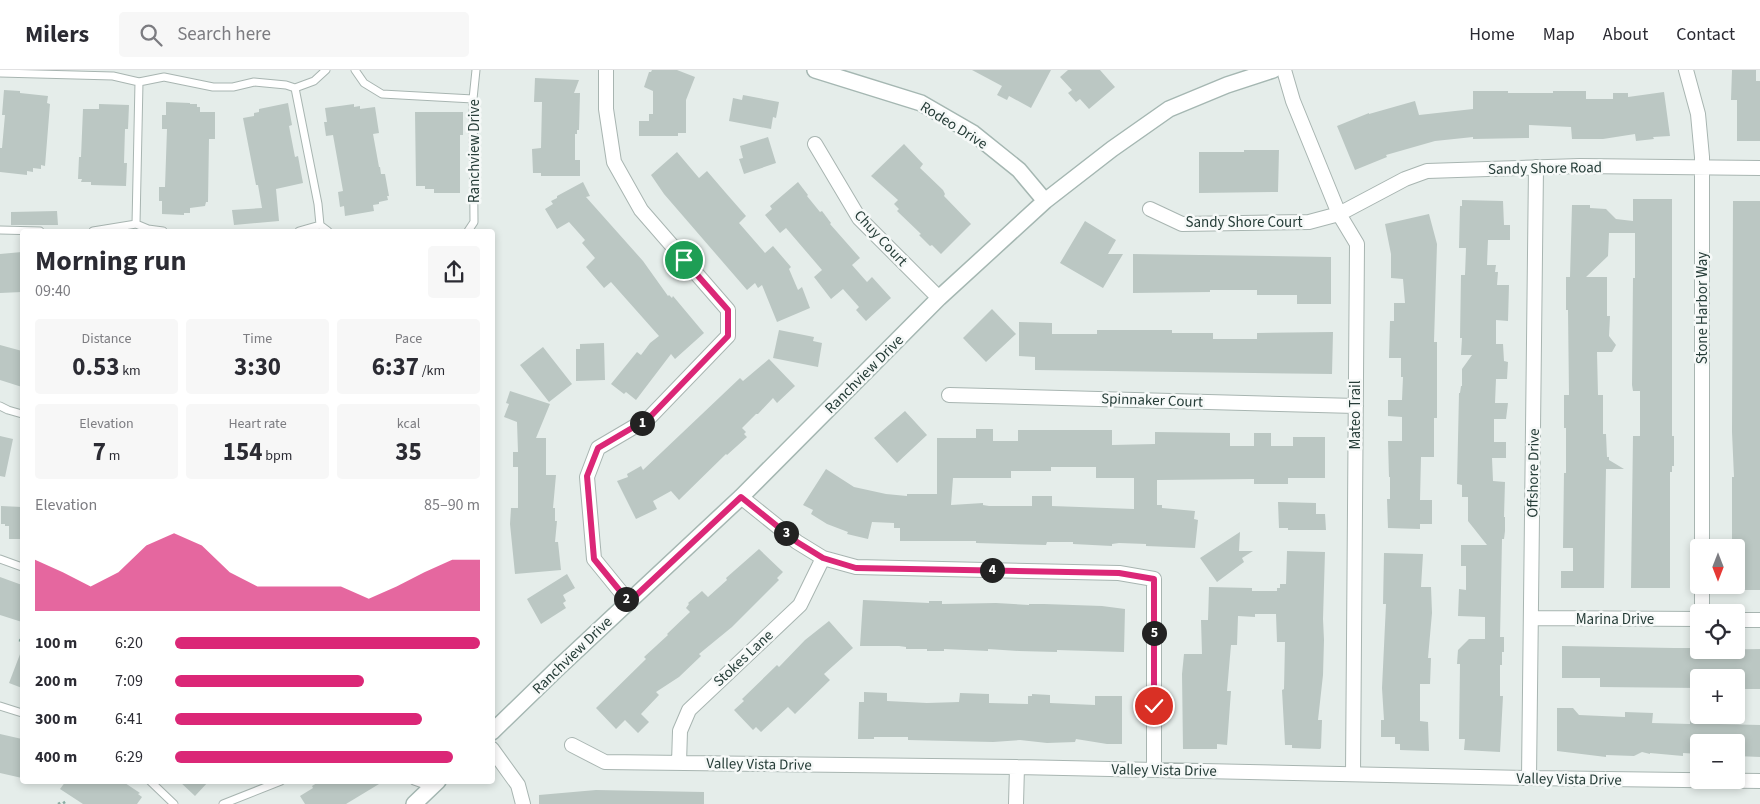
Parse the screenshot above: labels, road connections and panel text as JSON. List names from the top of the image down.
{
  "streets": {
    "street": [
      "Rodeo Drive",
      "Ranchview Drive",
      "Sandy Shore Road",
      "Sandy Shore Court",
      "Chuy Court",
      "Stone Harbor Way",
      "Spinnaker Court",
      "Mateo Trail",
      "Offshore Drive",
      "Marina Drive",
      "Stokes Lane",
      "Valley Vista Drive"
    ]
  },
  "crossings": [
    ["Rodeo Drive", "Ranchview Drive"],
    ["Ranchview Drive", "Chuy Court"],
    ["Sandy Shore Road", "Sandy Shore Court"],
    ["Sandy Shore Road", "Stone Harbor Way"],
    ["Sandy Shore Road", "Mateo Trail"],
    ["Sandy Shore Road", "Offshore Drive"],
    ["Sandy Shore Court", "Mateo Trail"],
    ["Spinnaker Court", "Mateo Trail"],
    ["Mateo Trail", "Valley Vista Drive"],
    ["Offshore Drive", "Marina Drive"],
    ["Offshore Drive", "Valley Vista Drive"],
    ["Stokes Lane", "Valley Vista Drive"]
  ],
  "north": "bottom",
  "page": {
    "header": "Milers",
    "search": "Search here",
    "nav": [
      "Home",
      "Map",
      "About",
      "Contact"
    ],
    "heading": ["Morning run", "09:40"],
    "stats": [
      ["Distance", "0.53 km"],
      ["Time", "3:30"],
      ["Pace", "6:37 /km"],
      ["Elevation", "7 m"],
      ["Heart rate", "154 bpm"],
      ["kcal", "35"]
    ],
    "pins": [
      "1",
      "3",
      "4",
      "2",
      "5"
    ],
    "chart": ["Elevation", "85–90 m"],
    "map_buttons": ["+", "−"],
    "list": [
      {
        "name": "100 m",
        "note": "6:20"
      },
      {
        "name": "200 m",
        "note": "7:09"
      },
      {
        "name": "300 m",
        "note": "6:41"
      },
      {
        "name": "400 m",
        "note": "6:29"
      }
    ]
  }
}
